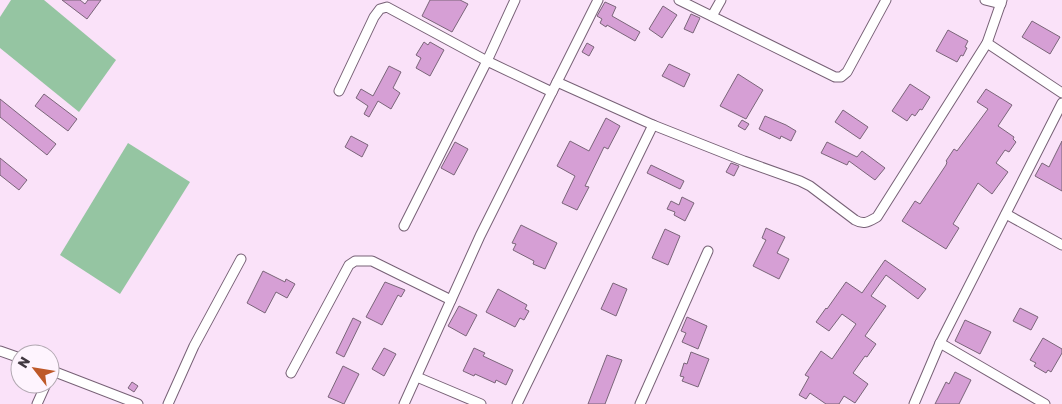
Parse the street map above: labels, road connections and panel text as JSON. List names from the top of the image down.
{
  "north": "top left"
}
